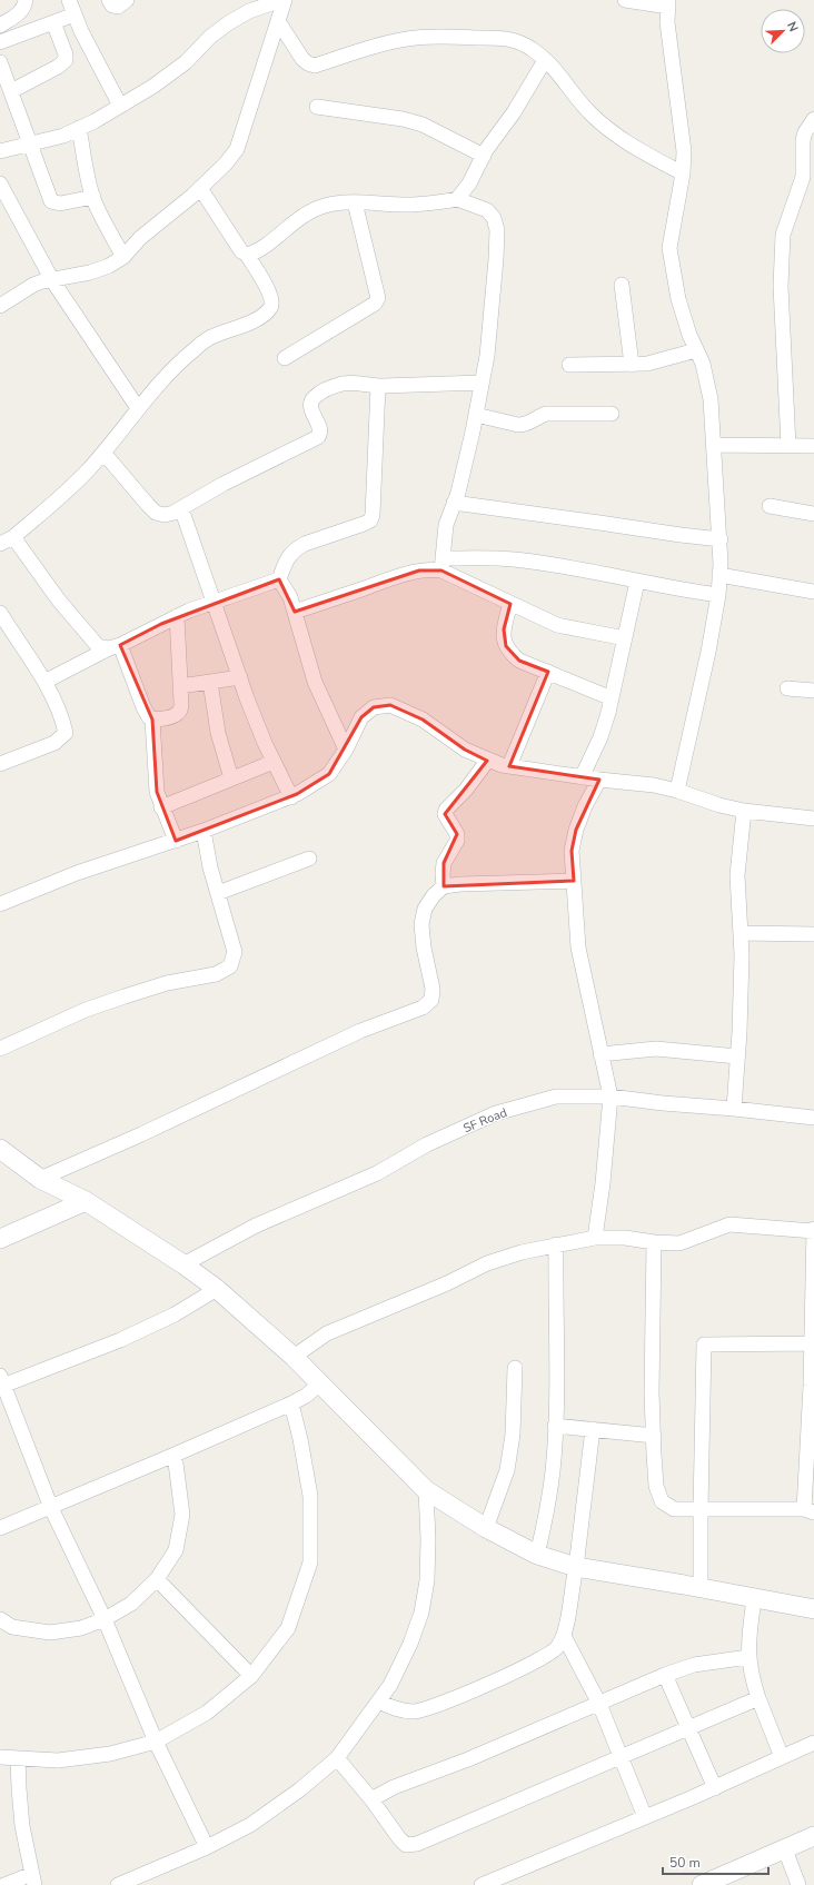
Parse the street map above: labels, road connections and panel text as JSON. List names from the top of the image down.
{
  "streets": {
    "street": ["SF Road"]
  },
  "scale_bar": "50 m",
  "north": "top right"
}
